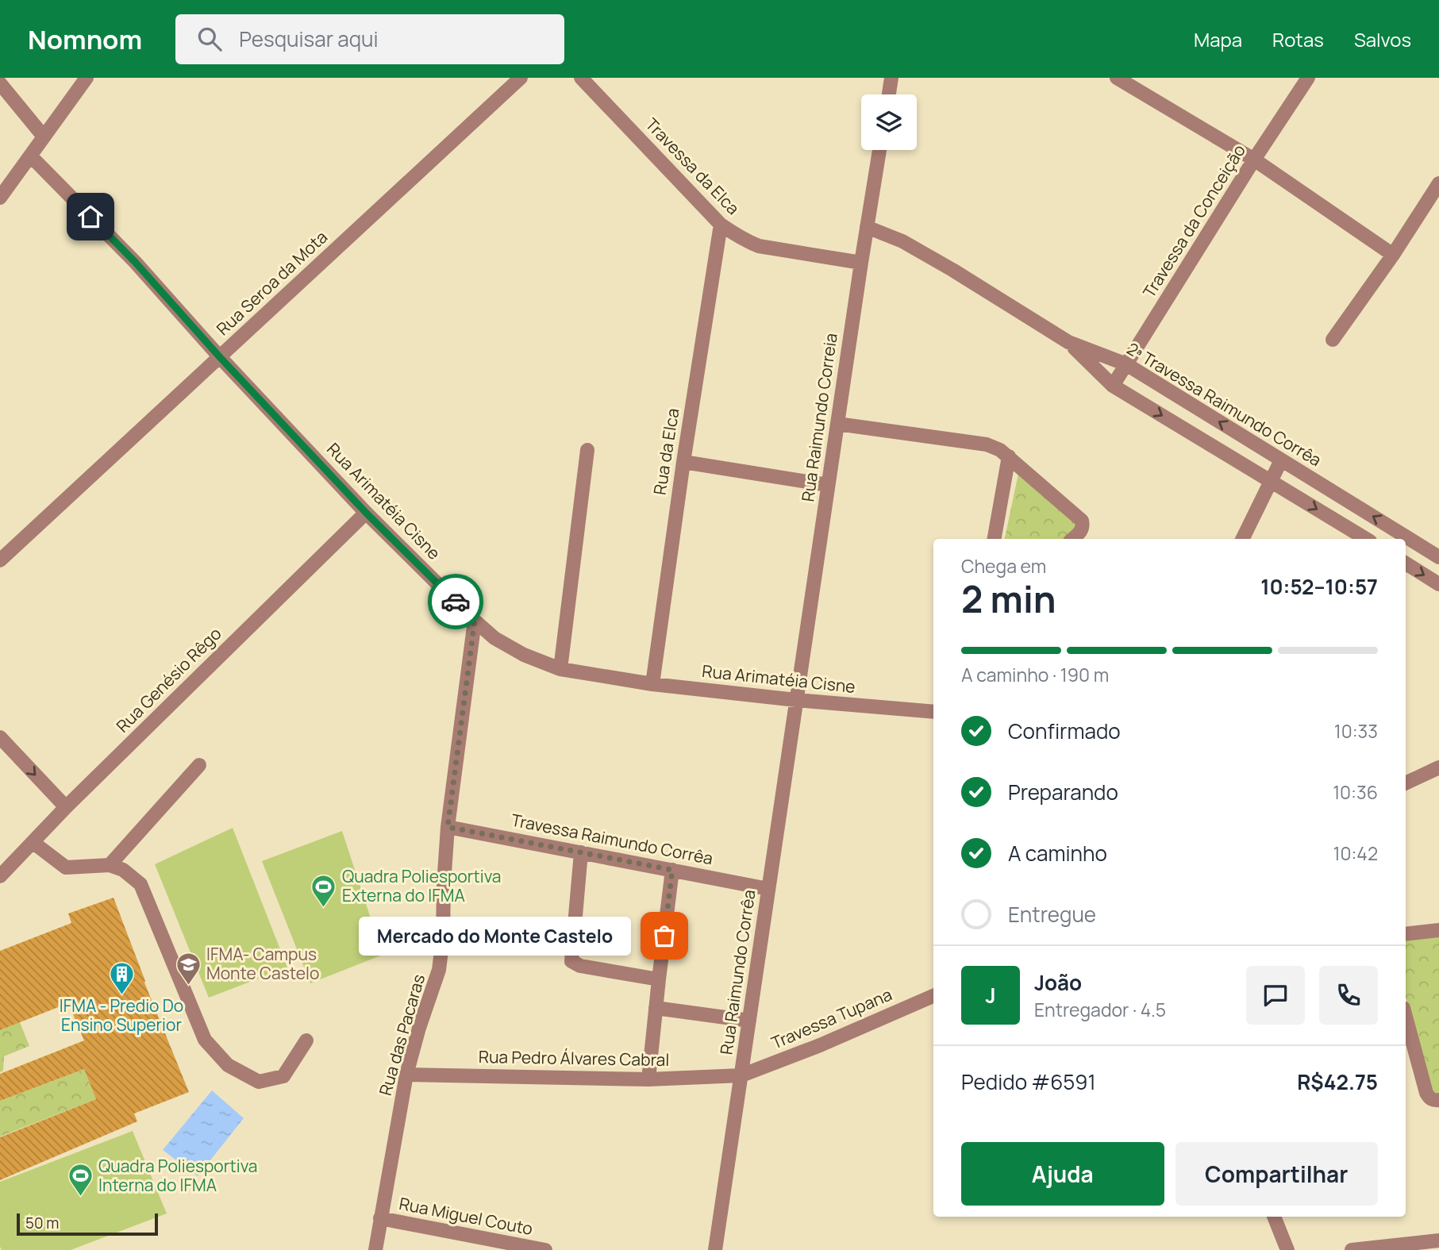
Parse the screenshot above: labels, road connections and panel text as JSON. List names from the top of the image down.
{
  "streets": {
    "street": [
      "Travessa da Elca",
      "Travessa da Conceição",
      "Rua Seroa da Mota",
      "2ª Travessa Raimundo Corrêa",
      "Rua Raimundo Correia",
      "Rua da Elca",
      "Rua Arimatéia Cisne",
      "Rua Genésio Rêgo",
      "Travessa Raimundo Corrêa",
      "Rua Raimundo Corrêa",
      "Travessa Tupana",
      "Rua das Pacaras",
      "Rua Pedro Álvares Cabral",
      "Rua Miguel Couto"
    ]
  },
  "crossings": [
    ["Travessa da Elca", "Rua Raimundo Correia"],
    ["Travessa da Elca", "Rua da Elca"],
    ["Travessa da Conceição", "2ª Travessa Raimundo Corrêa"],
    ["Rua Seroa da Mota", "Rua Arimatéia Cisne"],
    ["Rua Raimundo Correia", "Rua Arimatéia Cisne"],
    ["Rua Raimundo Correia", "Rua Raimundo Corrêa"],
    ["Rua da Elca", "Rua Arimatéia Cisne"],
    ["Rua Arimatéia Cisne", "Rua Genésio Rêgo"],
    ["Rua Arimatéia Cisne", "Rua Raimundo Corrêa"],
    ["Rua Arimatéia Cisne", "Rua das Pacaras"],
    ["Travessa Raimundo Corrêa", "Rua Raimundo Corrêa"],
    ["Travessa Raimundo Corrêa", "Rua das Pacaras"],
    ["Rua Raimundo Corrêa", "Travessa Tupana"],
    ["Rua Raimundo Corrêa", "Rua Pedro Álvares Cabral"],
    ["Travessa Tupana", "Rua Pedro Álvares Cabral"],
    ["Rua das Pacaras", "Rua Pedro Álvares Cabral"],
    ["Rua das Pacaras", "Rua Miguel Couto"]
  ],
  "places": {
    "sports": ["Quadra Poliesportiva Externa do IFMA", "Quadra Poliesportiva Interna do IFMA"],
    "other": ["Mercado do Monte Castelo"],
    "school or university": ["IFMA- Campus Monte Castelo"],
    "building": ["IFMA - Predio Do Ensino Superior"]
  },
  "scale_bar": "50 m",
  "page": {
    "header": "Nomnom",
    "search": "Pesquisar aqui",
    "nav": ["Mapa", "Rotas", "Salvos"],
    "heading": ["2 min", "Chega em", "10:52–10:57"],
    "panel": [
      "João",
      "Entregador · 4.5",
      "Pedido #6591",
      "R$42.75"
    ],
    "bar": "A caminho · 190 m",
    "list": [
      ["Confirmado", "10:33"],
      ["Preparando", "10:36"],
      ["A caminho", "10:42"],
      "Entregue"
    ],
    "bubble": "Mercado do Monte Castelo",
    "round": "J",
    "buttons": ["Ajuda", "Compartilhar"],
    "scale": "50 m"
  }
}
